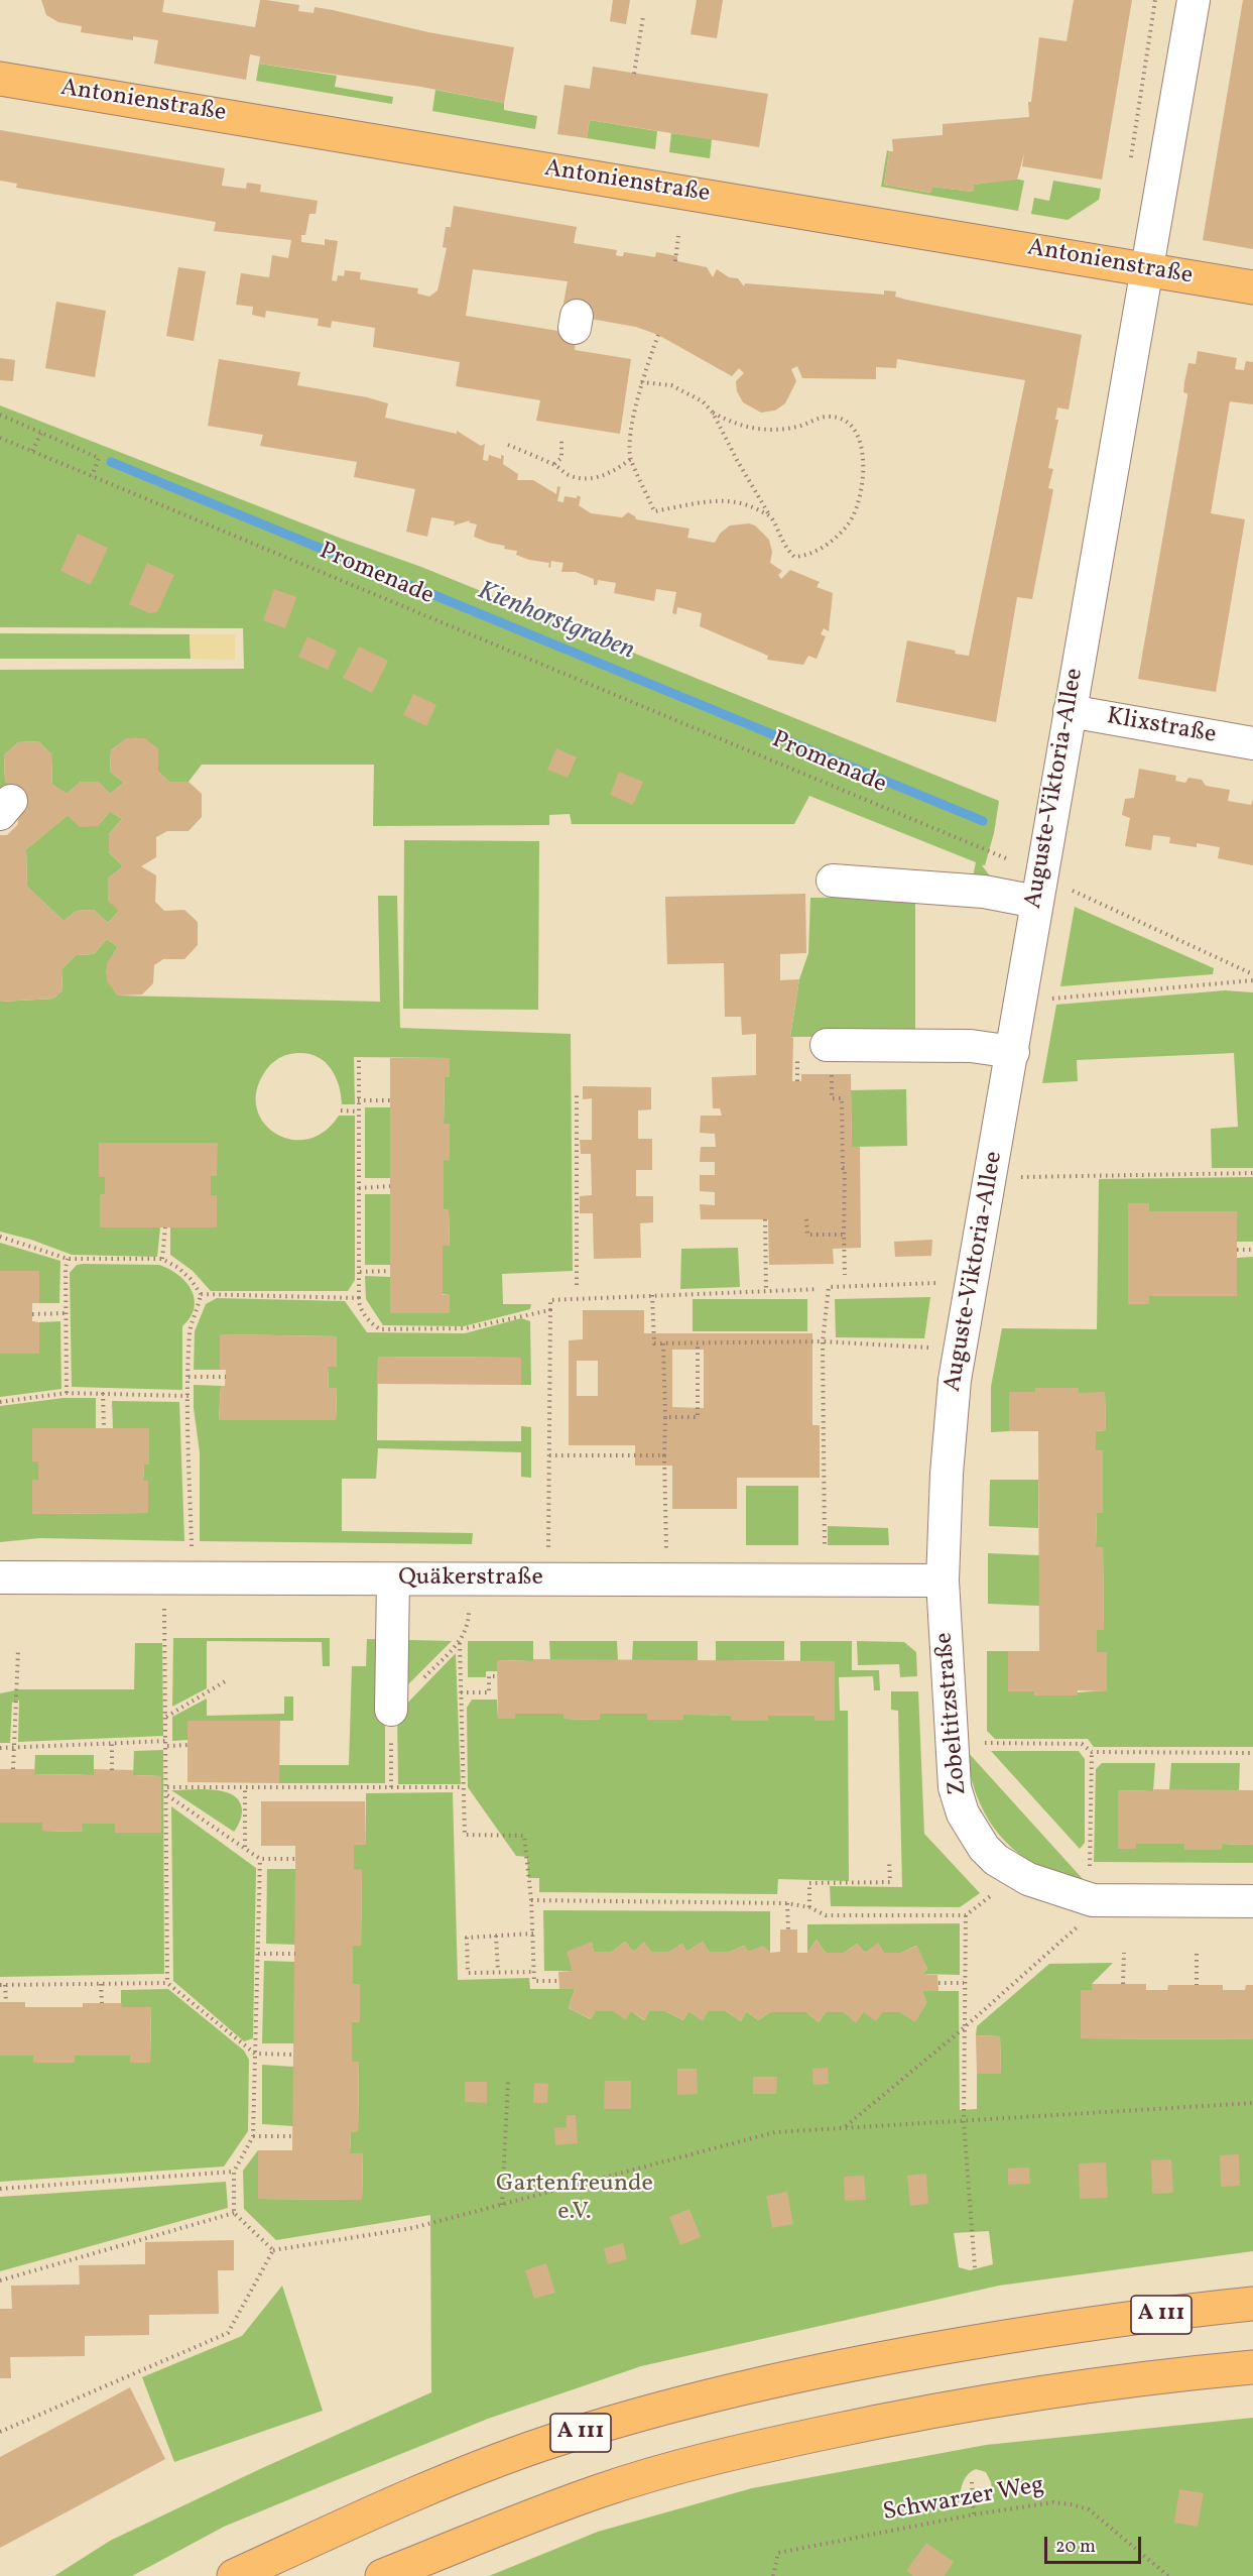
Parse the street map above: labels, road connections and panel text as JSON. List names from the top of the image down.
{
  "streets": {
    "main road": ["Antonienstraße", "A 111"],
    "street": [
      "Klixstraße",
      "Auguste-Viktoria-Allee",
      "Quäkerstraße",
      "Zobeltitzstraße"
    ],
    "path": ["Promenade", "Schwarzer Weg"]
  },
  "crossings": [
    ["Antonienstraße", "Auguste-Viktoria-Allee"],
    ["Klixstraße", "Auguste-Viktoria-Allee"],
    ["Auguste-Viktoria-Allee", "Quäkerstraße"],
    ["Auguste-Viktoria-Allee", "Zobeltitzstraße"],
    ["Quäkerstraße", "Zobeltitzstraße"]
  ],
  "water": ["Kienhorstgraben"],
  "parks": ["Gartenfreunde e.V."],
  "scale_bar": "20 m"
}
